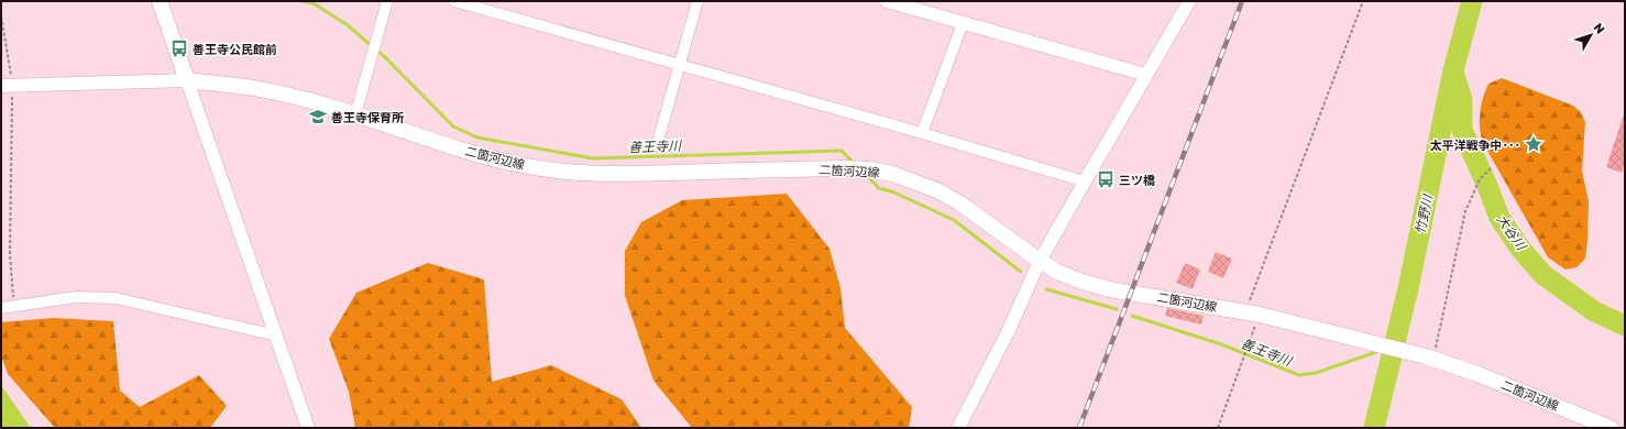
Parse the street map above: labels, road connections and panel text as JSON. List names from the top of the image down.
{
  "streets": {
    "main road": ["二箇河辺線"]
  },
  "water": ["善王寺川", "竹野川", "大谷川"],
  "places": {
    "bus stop": ["善王寺公民館前", "三ツ橋"],
    "school or university": ["善王寺保育所"],
    "place": ["太平洋戦争中･･･"]
  },
  "north": "top right"
}
